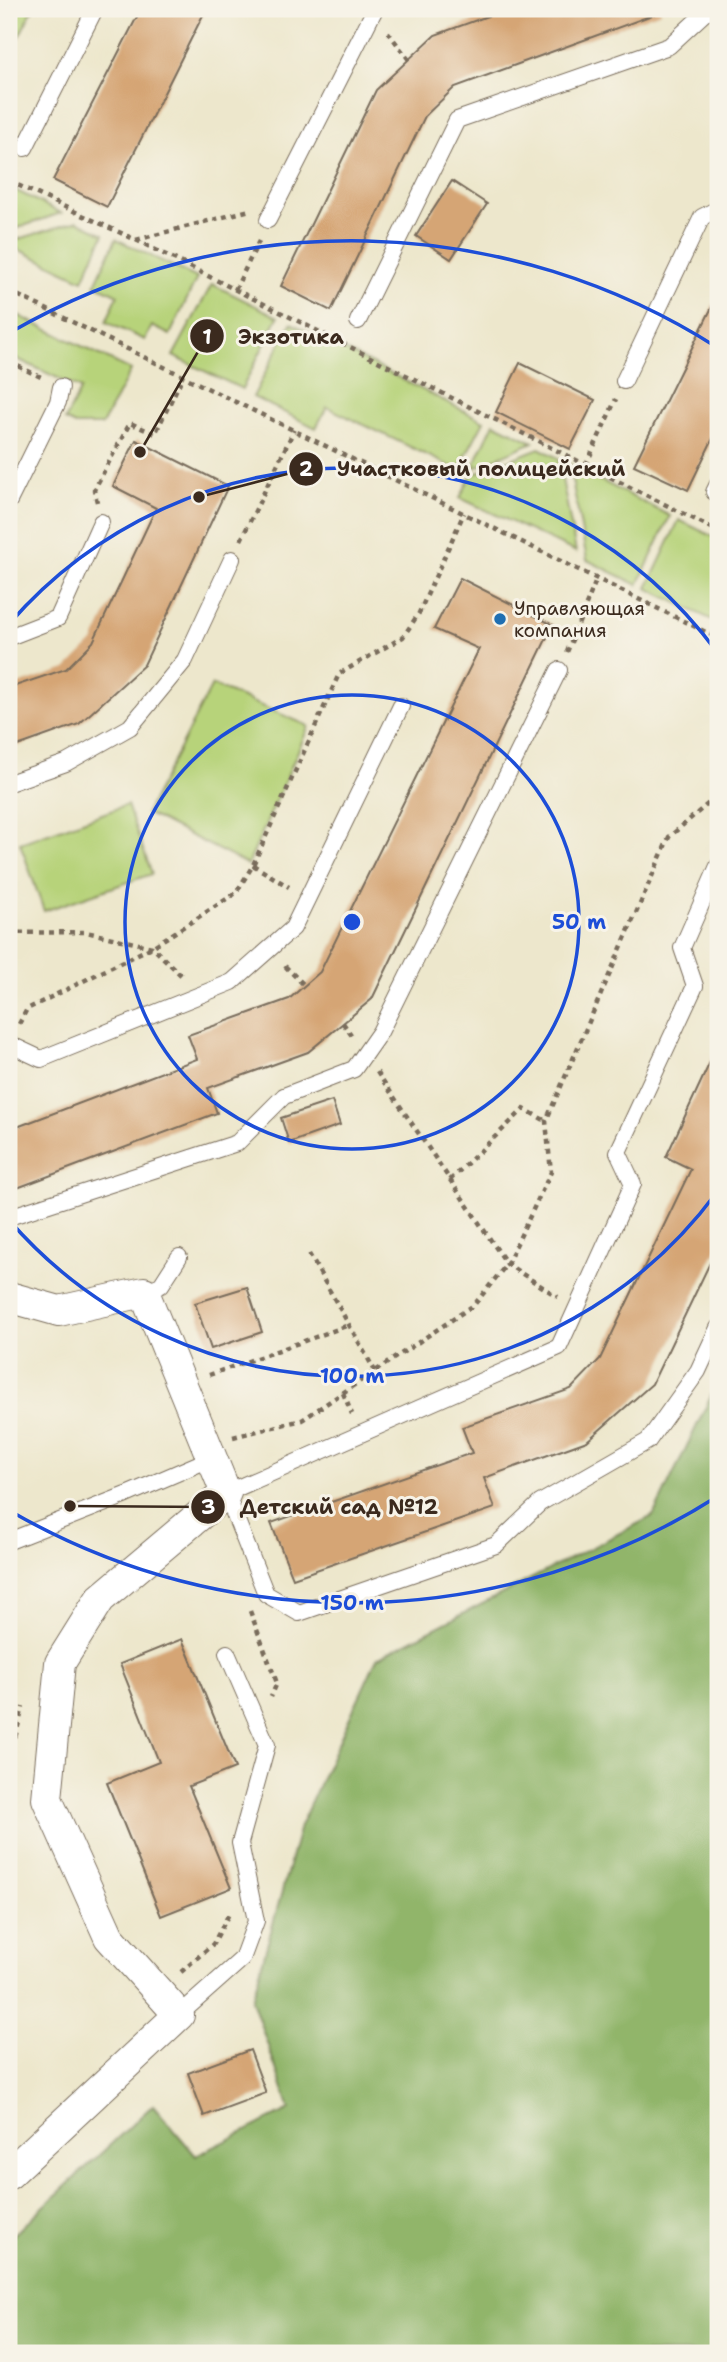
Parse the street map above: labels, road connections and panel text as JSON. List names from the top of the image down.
{
  "places": [
    "Экзотика",
    "Участковый полицейский",
    "Управляющая компания",
    "Детский сад №12"
  ],
  "rings": ["50 m", "100 m", "150 m"]
}
